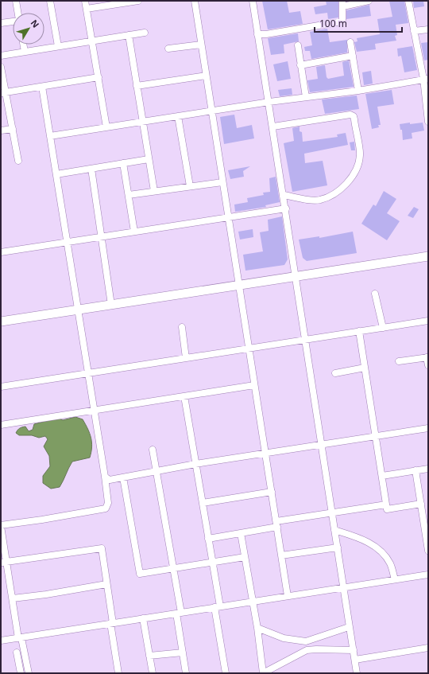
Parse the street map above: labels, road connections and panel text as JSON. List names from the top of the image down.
{
  "scale_bar": "100 m",
  "north": "top right"
}
